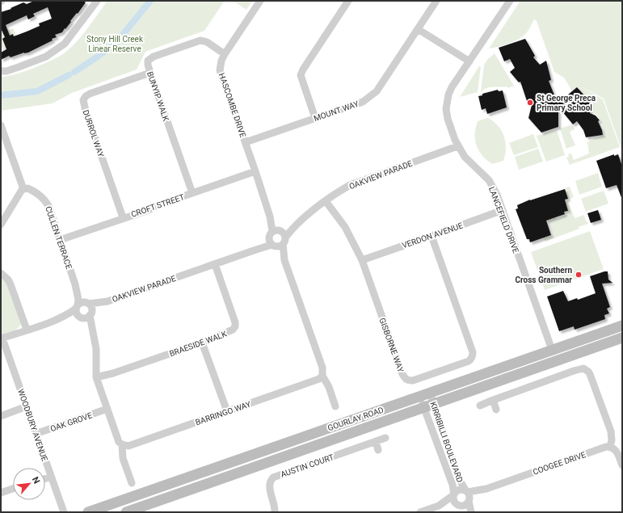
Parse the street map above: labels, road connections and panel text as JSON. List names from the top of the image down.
{
  "streets": {
    "main road": ["GOURLAY ROAD"],
    "street": [
      "BUNYIP WALK",
      "HASCOMBE DRIVE",
      "MOUNT WAY",
      "DURROL WAY",
      "OAKVIEW PARADE",
      "CROFT STREET",
      "LANCEFIELD DRIVE",
      "VERDON AVENUE",
      "CULLEN TERRACE",
      "BRAESIDE WALK",
      "GISBORNE WAY",
      "BARRINGO WAY",
      "OAK GROVE",
      "WOODBURY AVENUE",
      "KIRRIBILLI BOULEVARD",
      "COOGEE DRIVE",
      "AUSTIN COURT"
    ]
  },
  "crossings": [
    ["BUNYIP WALK", "HASCOMBE DRIVE"],
    ["BUNYIP WALK", "DURROL WAY"],
    ["BUNYIP WALK", "CROFT STREET"],
    ["HASCOMBE DRIVE", "MOUNT WAY"],
    ["HASCOMBE DRIVE", "OAKVIEW PARADE"],
    ["HASCOMBE DRIVE", "CROFT STREET"],
    ["DURROL WAY", "CROFT STREET"],
    ["OAKVIEW PARADE", "LANCEFIELD DRIVE"],
    ["OAKVIEW PARADE", "CULLEN TERRACE"],
    ["OAKVIEW PARADE", "BRAESIDE WALK"],
    ["OAKVIEW PARADE", "GISBORNE WAY"],
    ["CROFT STREET", "CULLEN TERRACE"],
    ["LANCEFIELD DRIVE", "VERDON AVENUE"],
    ["LANCEFIELD DRIVE", "GOURLAY ROAD"],
    ["VERDON AVENUE", "GISBORNE WAY"],
    ["GOURLAY ROAD", "KIRRIBILLI BOULEVARD"],
    ["OAK GROVE", "WOODBURY AVENUE"],
    ["KIRRIBILLI BOULEVARD", "COOGEE DRIVE"]
  ],
  "parks": ["Stony Hill Creek Linear Reserve"],
  "places": ["St George Preca Primary School", "Southern Cross Grammar"],
  "north": "top right"
}
